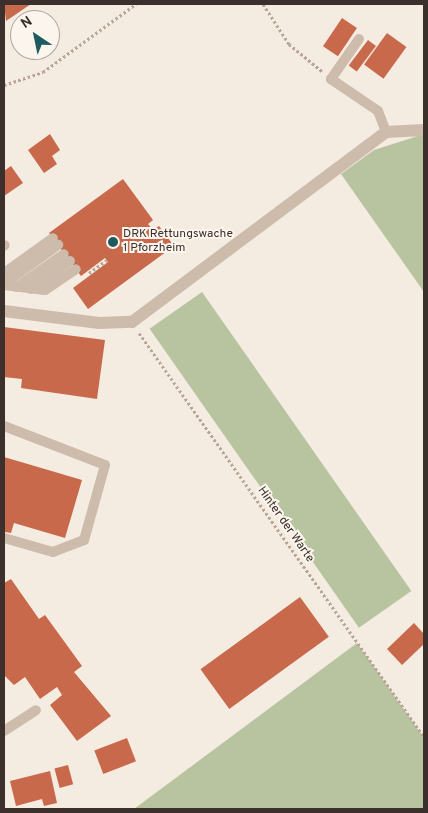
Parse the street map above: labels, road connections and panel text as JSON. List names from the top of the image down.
{
  "streets": {
    "path": ["Hinter der Warte"]
  },
  "places": ["DRK Rettungswache 1 Pforzheim"],
  "north": "top left"
}
